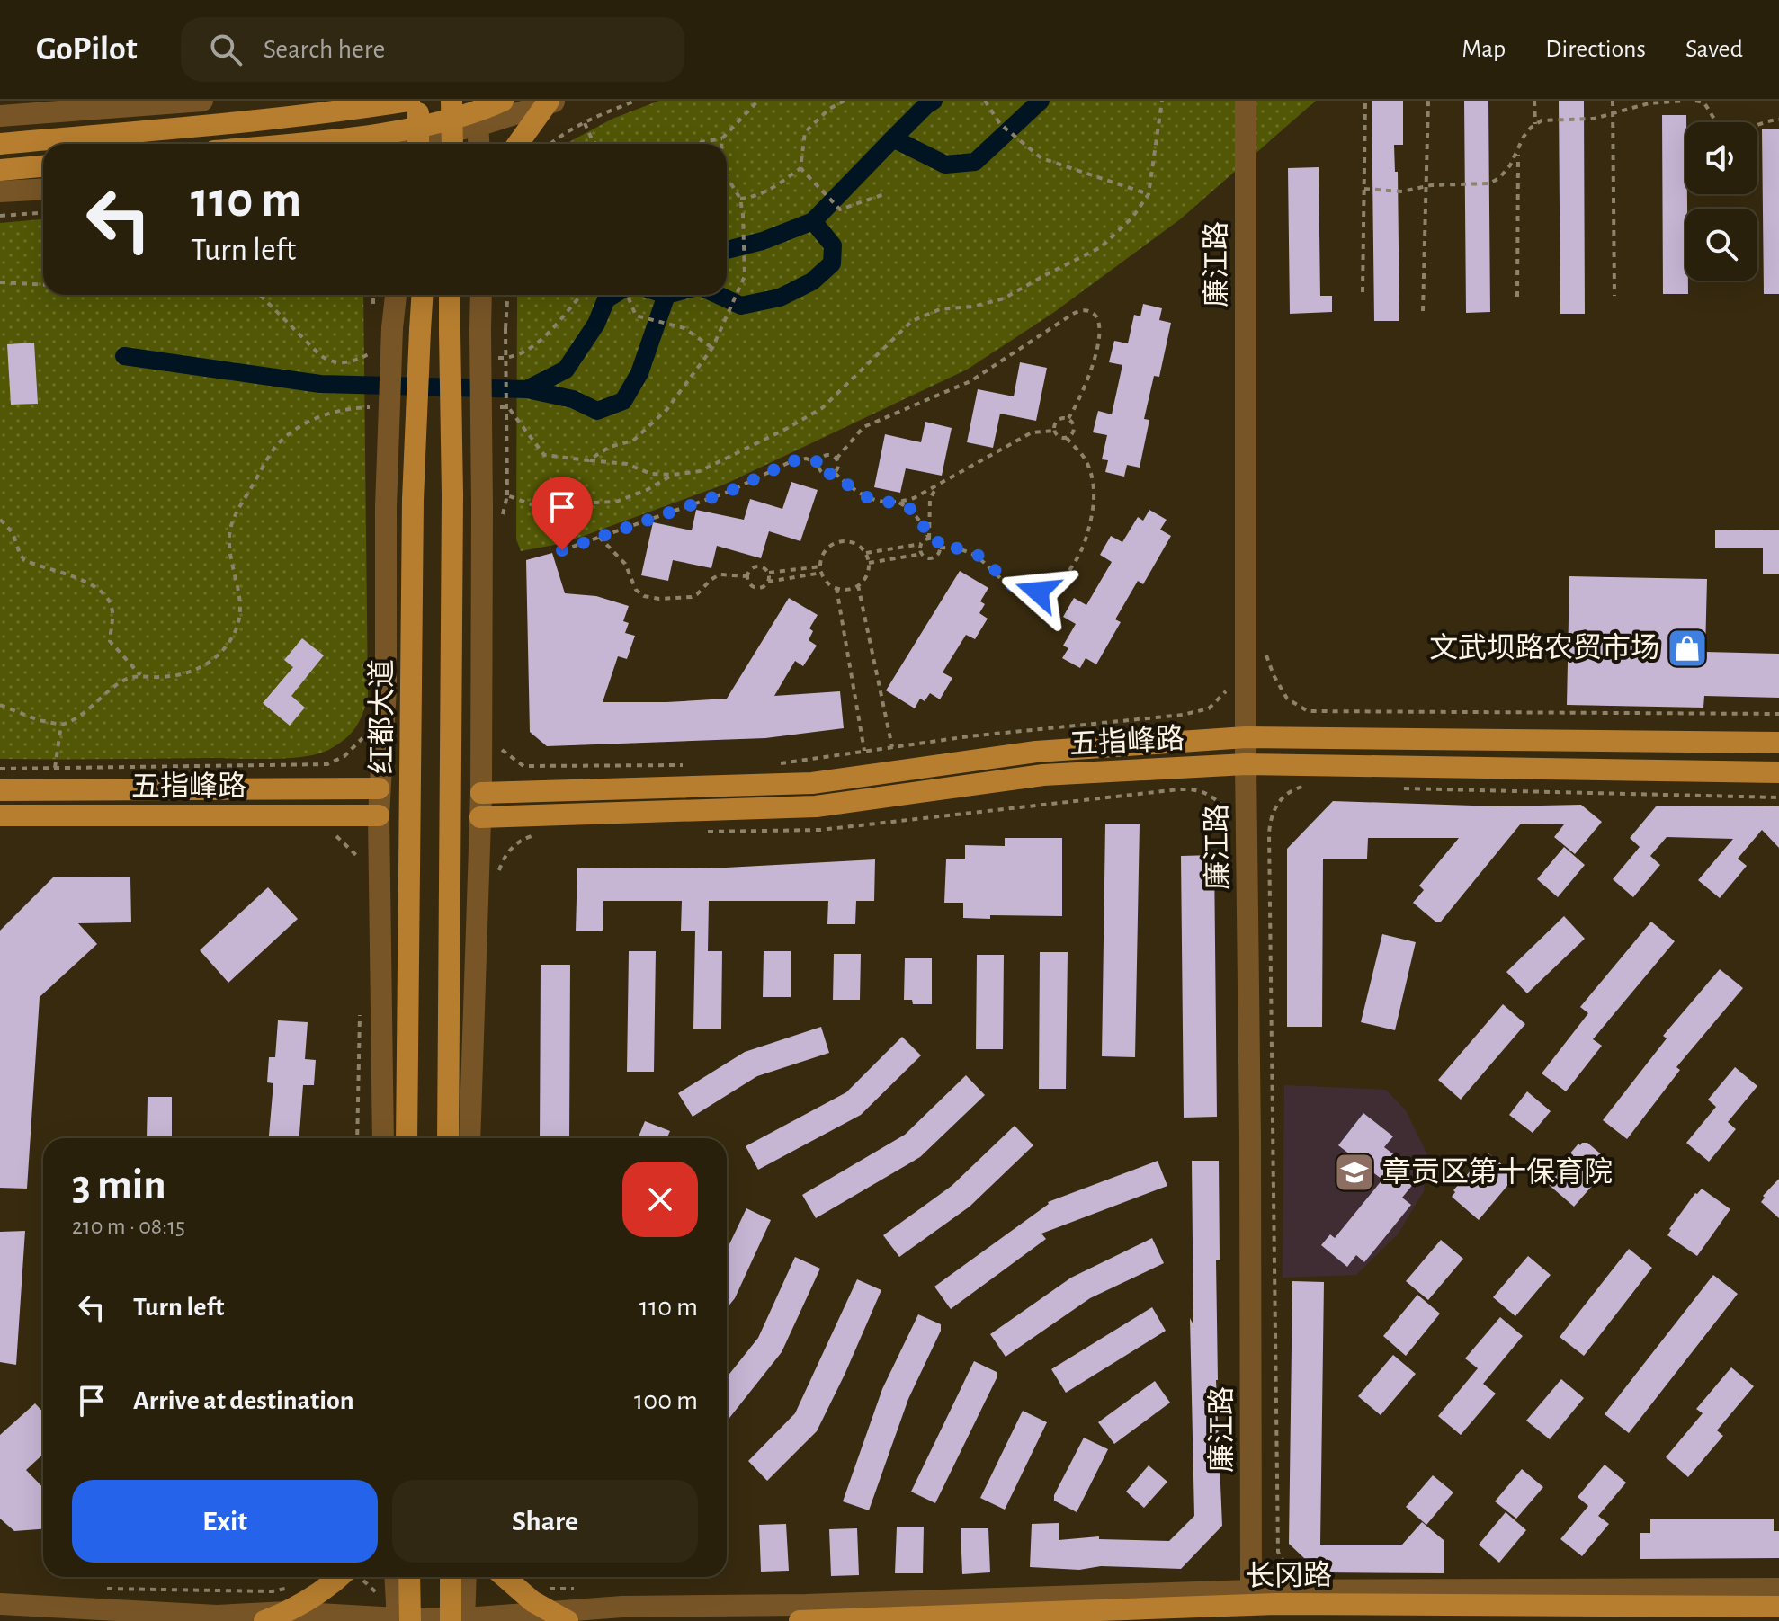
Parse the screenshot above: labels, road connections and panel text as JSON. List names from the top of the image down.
{
  "streets": {
    "main road": ["红都大道", "五指峰路", "长冈路"],
    "street": ["廉江路"]
  },
  "crossings": [
    ["廉江路", "五指峰路"]
  ],
  "places": {
    "shop": ["文武坝路农贸市场"],
    "school or university": ["章贡区第十保育院"]
  },
  "page": {
    "header": "GoPilot",
    "search": "Search here",
    "nav": ["Map", "Directions", "Saved"],
    "turn": ["110 m", "Turn left"],
    "heading": ["3 min", "210 m · 08:15"],
    "list": [
      {
        "name": "Turn left",
        "value": "110 m"
      },
      {
        "name": "Arrive at destination",
        "value": "100 m"
      }
    ],
    "buttons": ["Exit", "Share"]
  }
}
